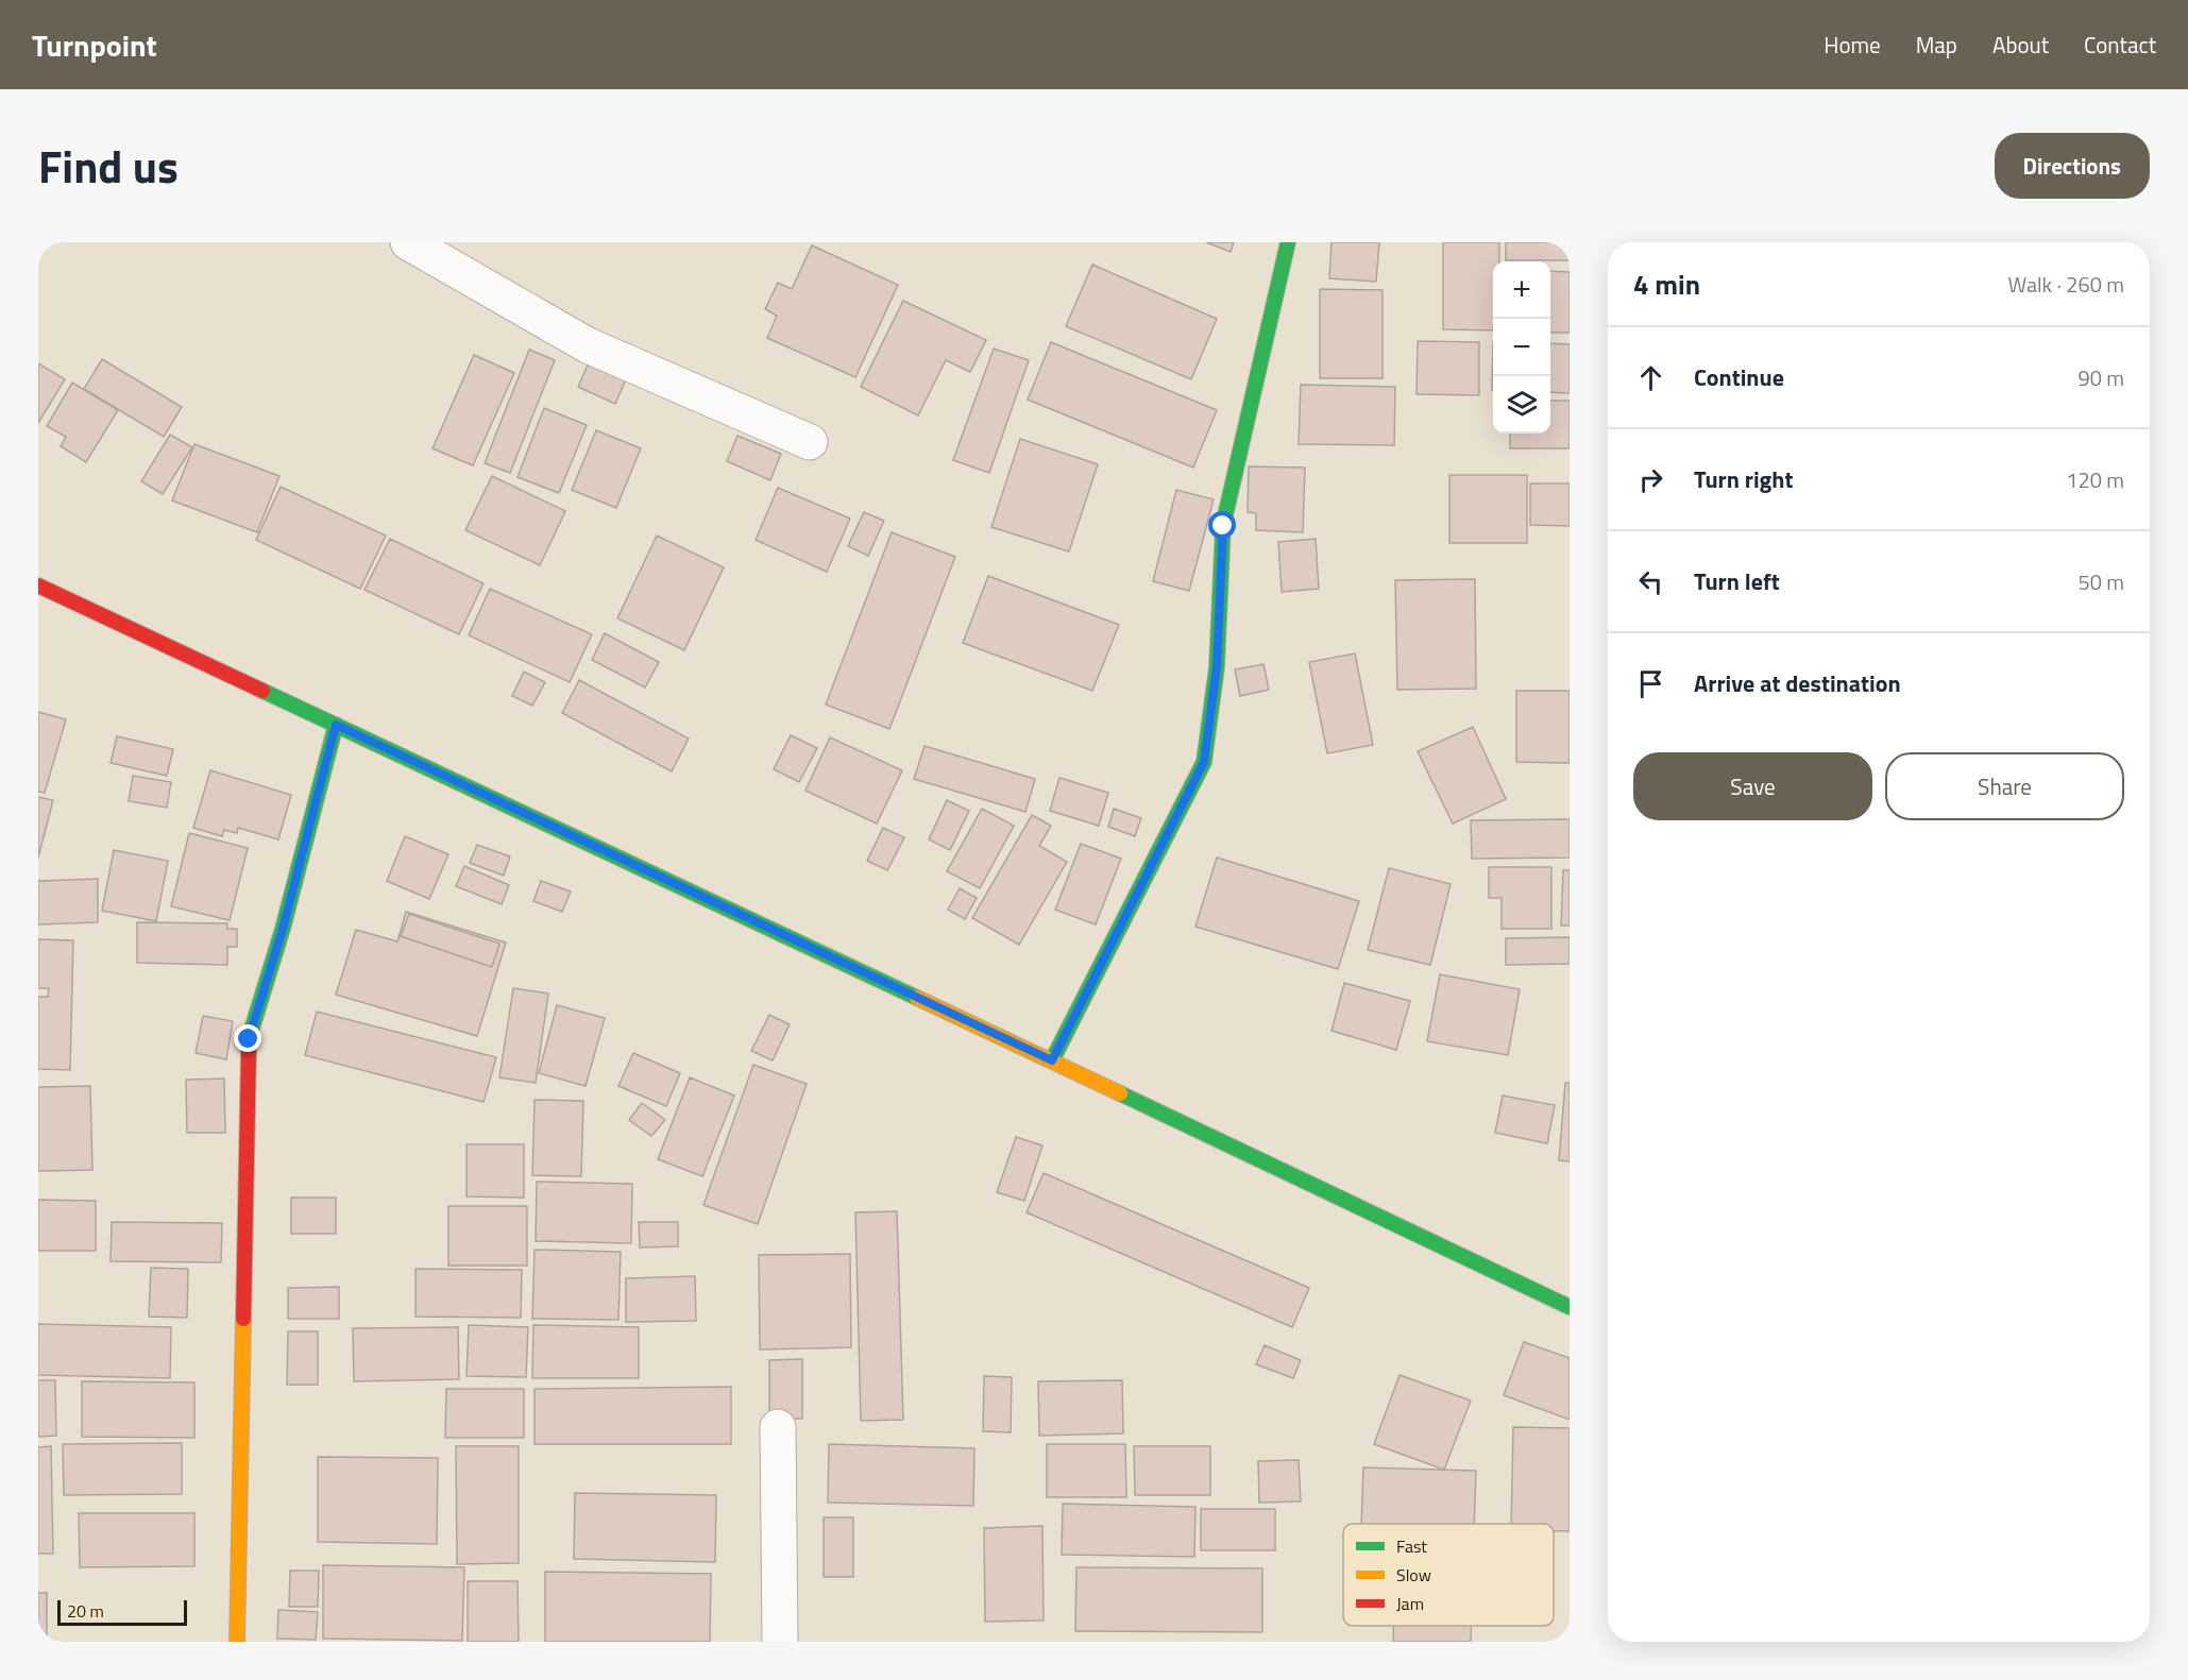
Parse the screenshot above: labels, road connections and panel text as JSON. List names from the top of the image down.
{
  "legend": ["Fast", "Slow", "Jam"],
  "scale_bar": "20 m",
  "page": {
    "header": "Turnpoint",
    "nav": [
      "Home",
      "Map",
      "About",
      "Contact"
    ],
    "title": "Find us",
    "buttons": [
      "Directions",
      ["Save", "Share"]
    ],
    "heading": ["4 min", "Walk · 260 m"],
    "map_buttons": ["+", "−"],
    "list": [
      ["Continue", "90 m"],
      ["Turn right", "120 m"],
      ["Turn left", "50 m"],
      "Arrive at destination"
    ],
    "scale": "20 m"
  }
}
